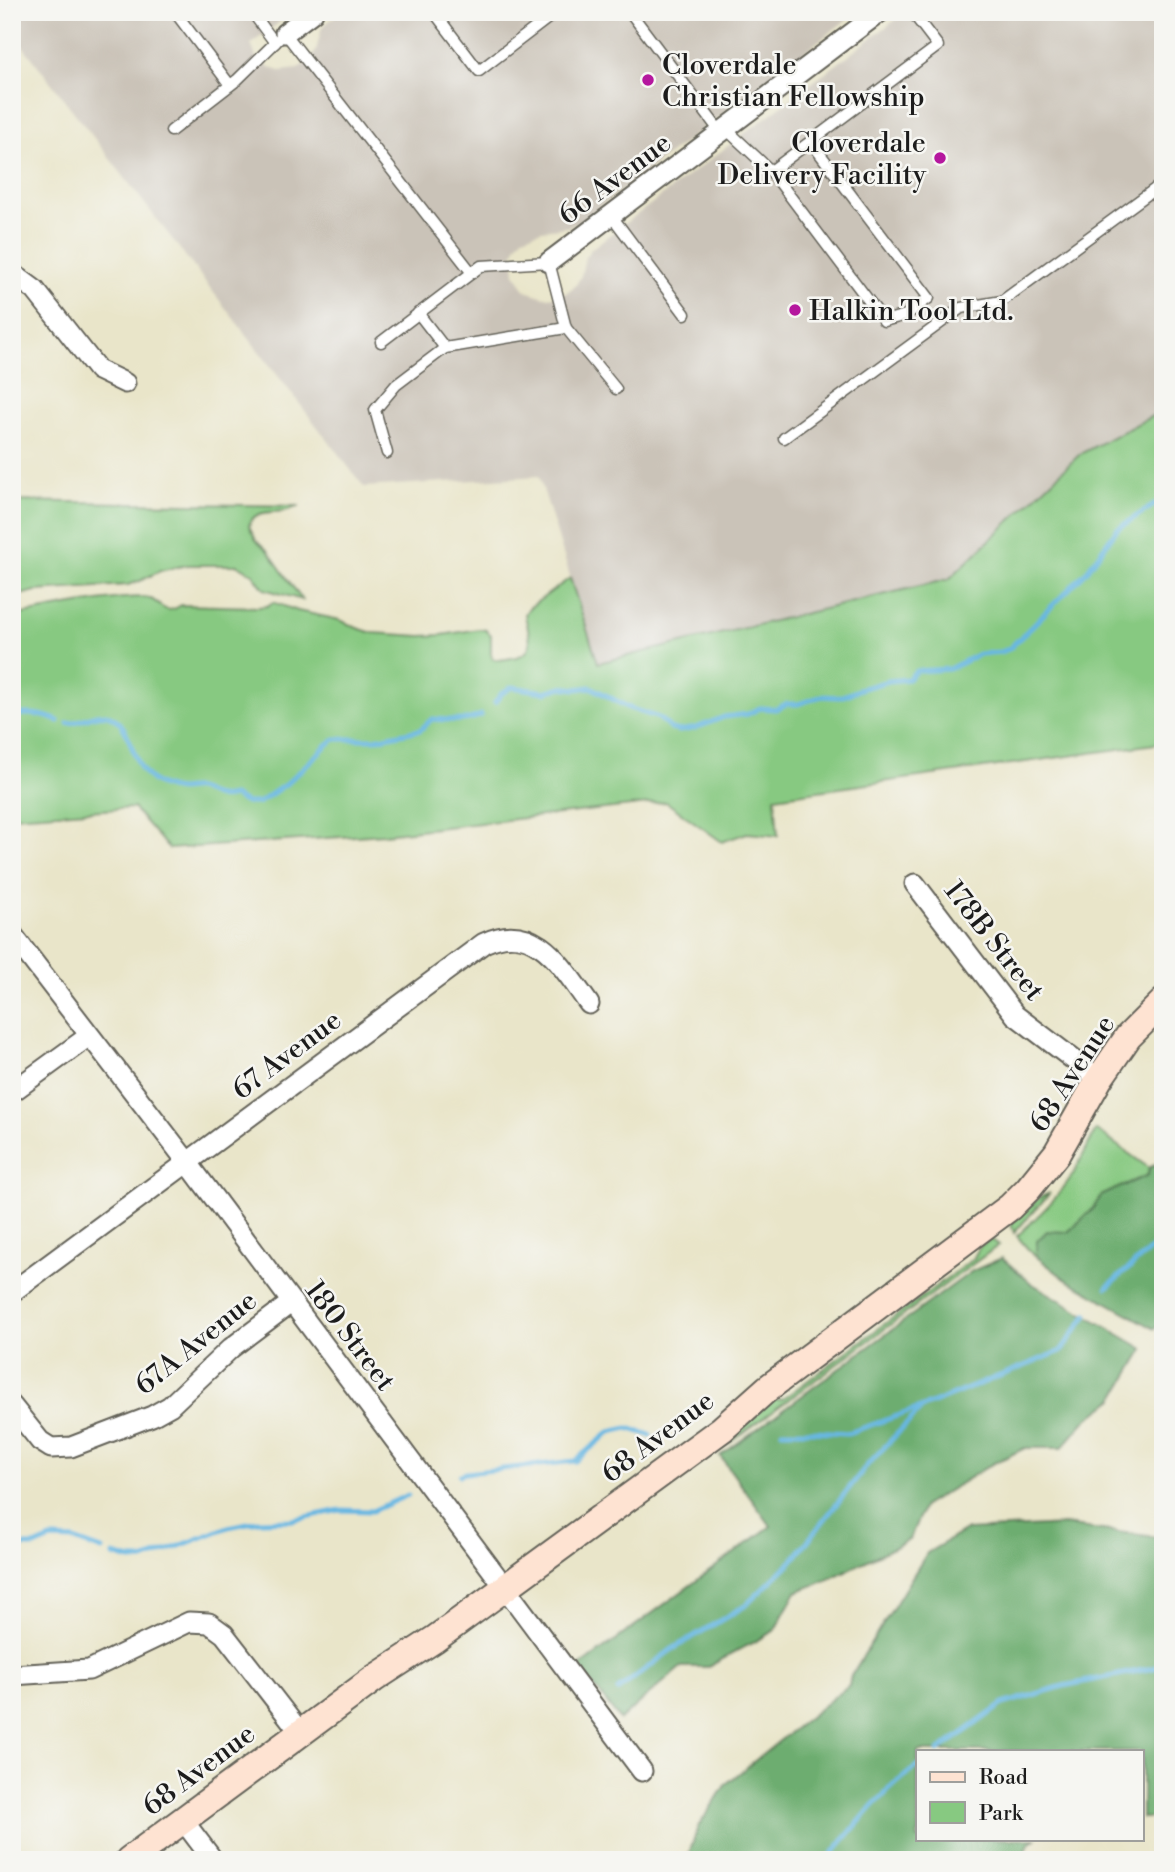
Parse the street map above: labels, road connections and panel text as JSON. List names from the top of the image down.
{
  "streets": {
    "street": [
      "66 Avenue",
      "178B Street",
      "67 Avenue",
      "68 Avenue",
      "180 Street",
      "67A Avenue"
    ]
  },
  "crossings": [
    ["178B Street", "68 Avenue"],
    ["67 Avenue", "180 Street"],
    ["68 Avenue", "180 Street"],
    ["180 Street", "67A Avenue"]
  ],
  "places": ["Cloverdale Christian Fellowship", "Cloverdale Delivery Facility", "Halkin Tool Ltd."],
  "legend": ["Road", "Park"]
}
